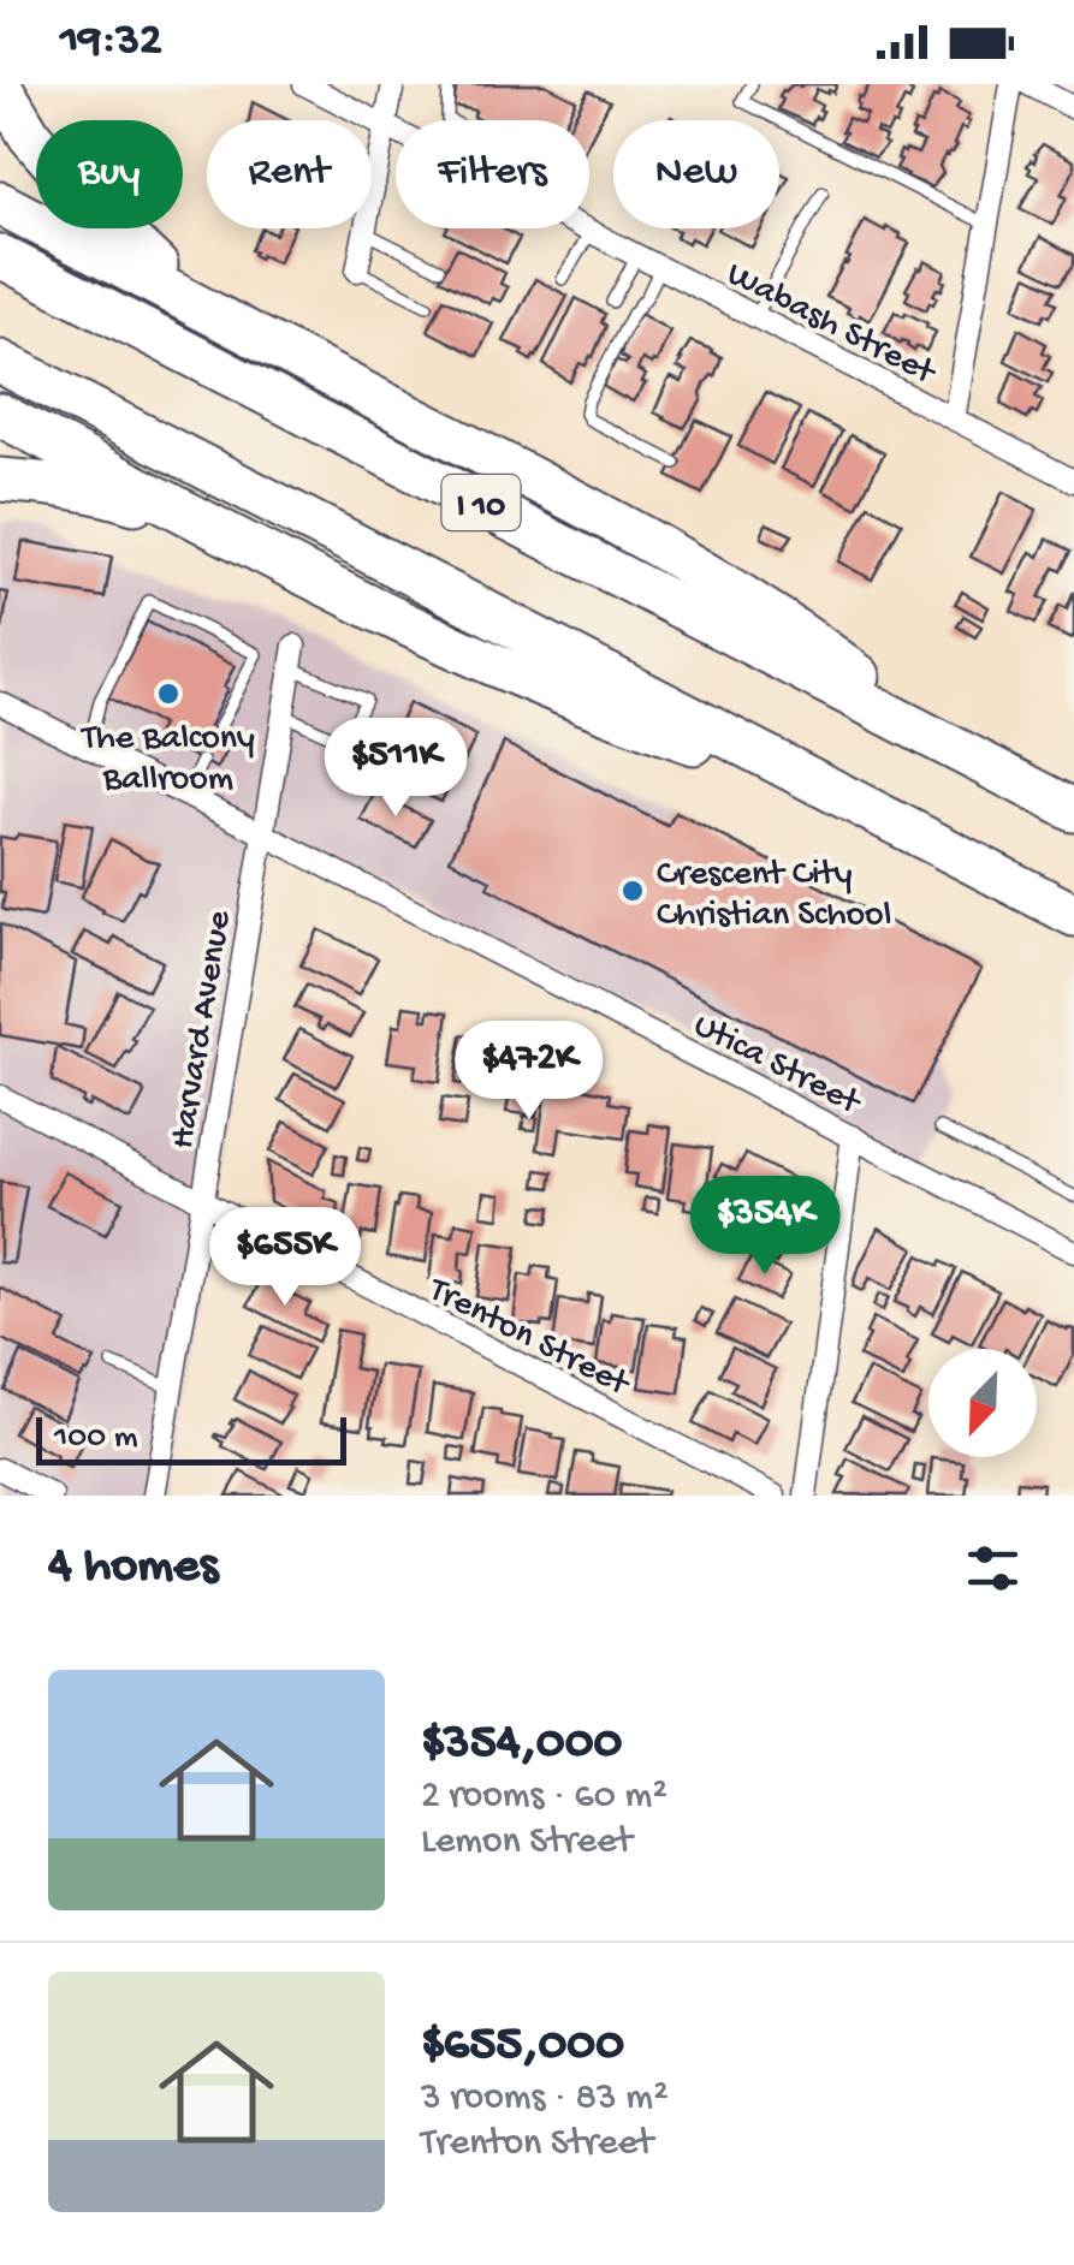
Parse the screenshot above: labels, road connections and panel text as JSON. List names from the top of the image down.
{
  "streets": {
    "highway": ["I 10"],
    "street": [
      "Wabash Street",
      "Harvard Avenue",
      "Utica Street",
      "Trenton Street"
    ]
  },
  "crossings": [
    ["Harvard Avenue", "Utica Street"],
    ["Harvard Avenue", "Trenton Street"]
  ],
  "places": ["The Balcony Ballroom", "Crescent City Christian School"],
  "scale_bar": "100 m",
  "north": "bottom left",
  "page": {
    "status": "19:32",
    "chip": [
      "Buy",
      "Rent",
      "Filters",
      "New"
    ],
    "price": [
      "$511K",
      "$472K",
      "$354K",
      "$655K"
    ],
    "scale": "100 m",
    "heading": "4 homes",
    "list": [
      {
        "name": "$354,000",
        "note": "2 rooms · 60 m² · Lemon Street"
      },
      {
        "name": "$655,000",
        "note": "3 rooms · 83 m² · Trenton Street"
      }
    ]
  }
}
